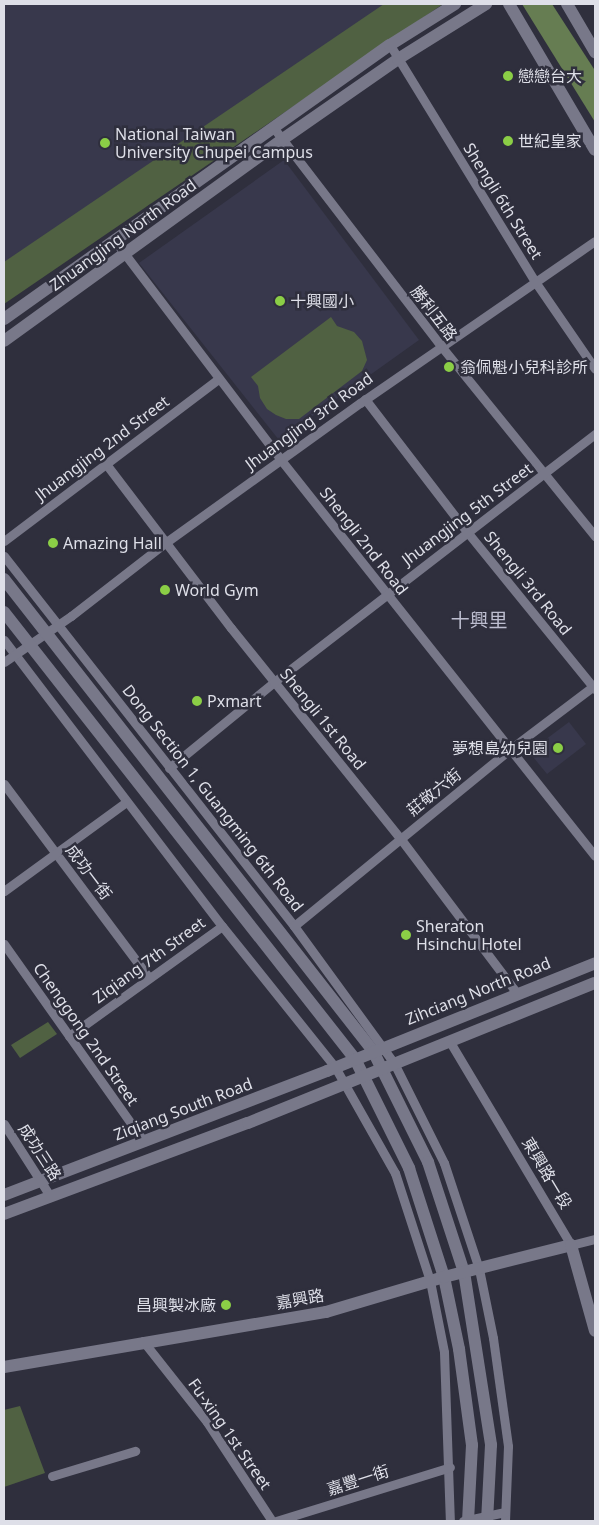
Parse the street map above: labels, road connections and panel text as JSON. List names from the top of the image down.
{
  "streets": {
    "main road": [
      "Zhuangjing North Road",
      "Dong Section 1, Guangming 6th Road",
      "Zihciang North Road",
      "Ziqiang South Road",
      "東興路一段",
      "嘉興路"
    ],
    "street": [
      "Shengli 6th Street",
      "勝利五路",
      "Jhuangjing 3rd Road",
      "Jhuangjing 2nd Street",
      "Jhuangjing 5th Street",
      "Shengli 2nd Road",
      "Shengli 3rd Road",
      "Shengli 1st Road",
      "莊敬六街",
      "成功一街",
      "Ziqiang 7th Street",
      "Chenggong 2nd Street",
      "成功三路",
      "Fu-xing 1st Street",
      "嘉豐一街"
    ]
  },
  "crossings": [
    ["Shengli 6th Street", "Zhuangjing North Road"],
    ["Shengli 6th Street", "Jhuangjing 3rd Road"],
    ["Zhuangjing North Road", "勝利五路"],
    ["Zhuangjing North Road", "Shengli 2nd Road"],
    ["勝利五路", "Jhuangjing 3rd Road"],
    ["勝利五路", "Jhuangjing 5th Street"],
    ["Jhuangjing 3rd Road", "Shengli 2nd Road"],
    ["Jhuangjing 3rd Road", "Shengli 3rd Road"],
    ["Jhuangjing 3rd Road", "Shengli 1st Road"],
    ["Jhuangjing 3rd Road", "Dong Section 1, Guangming 6th Road"],
    ["Jhuangjing 2nd Street", "Shengli 2nd Road"],
    ["Jhuangjing 2nd Street", "Shengli 1st Road"],
    ["Jhuangjing 5th Street", "Shengli 2nd Road"],
    ["Jhuangjing 5th Street", "Shengli 3rd Road"],
    ["Jhuangjing 5th Street", "Shengli 1st Road"],
    ["Jhuangjing 5th Street", "Dong Section 1, Guangming 6th Road"],
    ["Shengli 2nd Road", "莊敬六街"],
    ["Shengli 3rd Road", "莊敬六街"],
    ["Shengli 1st Road", "莊敬六街"],
    ["Shengli 1st Road", "Zihciang North Road"],
    ["莊敬六街", "Dong Section 1, Guangming 6th Road"],
    ["Dong Section 1, Guangming 6th Road", "Zihciang North Road"],
    ["Dong Section 1, Guangming 6th Road", "Ziqiang South Road"],
    ["Dong Section 1, Guangming 6th Road", "嘉興路"],
    ["成功一街", "Ziqiang 7th Street"],
    ["Ziqiang 7th Street", "Chenggong 2nd Street"],
    ["Zihciang North Road", "Ziqiang South Road"],
    ["Chenggong 2nd Street", "Ziqiang South Road"],
    ["Ziqiang South Road", "成功三路"],
    ["東興路一段", "嘉興路"],
    ["嘉興路", "Fu-xing 1st Street"]
  ],
  "districts": ["十興里"],
  "places": [
    "戀戀台大",
    "世紀皇家",
    "National Taiwan University Chupei Campus",
    "十興國小",
    "翁佩魁小兒科診所",
    "Amazing Hall",
    "World Gym",
    "Pxmart",
    "夢想島幼兒園",
    "Sheraton Hsinchu Hotel",
    "昌興製冰廠"
  ]
}
